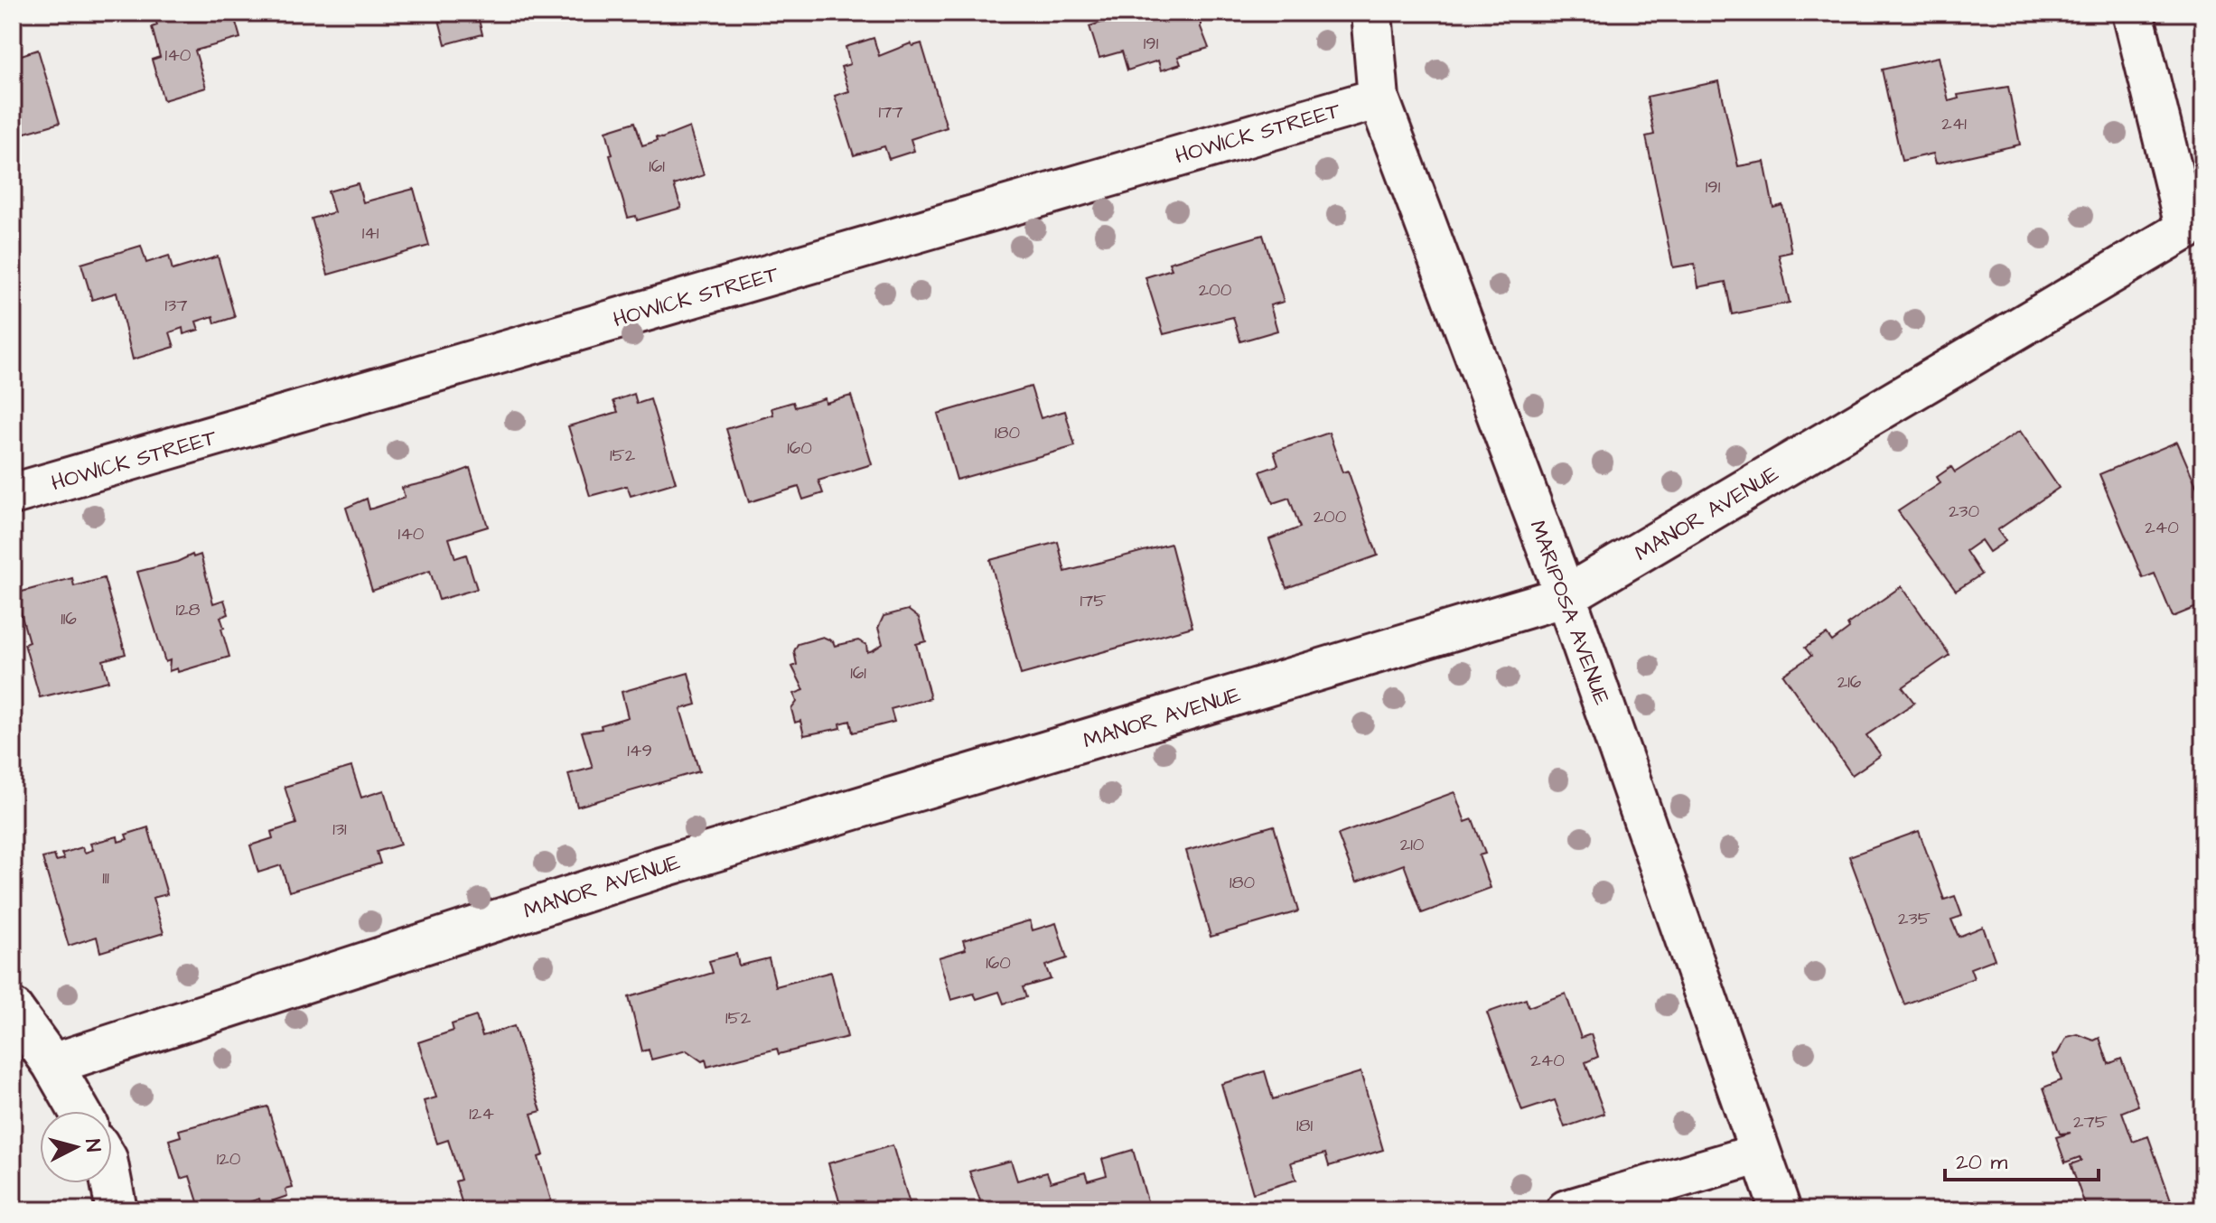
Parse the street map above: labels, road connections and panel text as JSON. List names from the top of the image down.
{
  "streets": {
    "street": ["HOWICK STREET", "MANOR AVENUE", "MARIPOSA AVENUE"]
  },
  "crossings": [
    ["HOWICK STREET", "MARIPOSA AVENUE"],
    ["MANOR AVENUE", "MARIPOSA AVENUE"]
  ],
  "house_numbers": [
    "191",
    "140",
    "177",
    "241",
    "161",
    "191",
    "141",
    "200",
    "137",
    "180",
    "160",
    "152",
    "230",
    "200",
    "240",
    "140",
    "175",
    "128",
    "116",
    "161",
    "216",
    "149",
    "131",
    "210",
    "111",
    "180",
    "235",
    "160",
    "152",
    "240",
    "124",
    "275",
    "181",
    "120"
  ],
  "scale_bar": "20 m",
  "north": "right"
}
